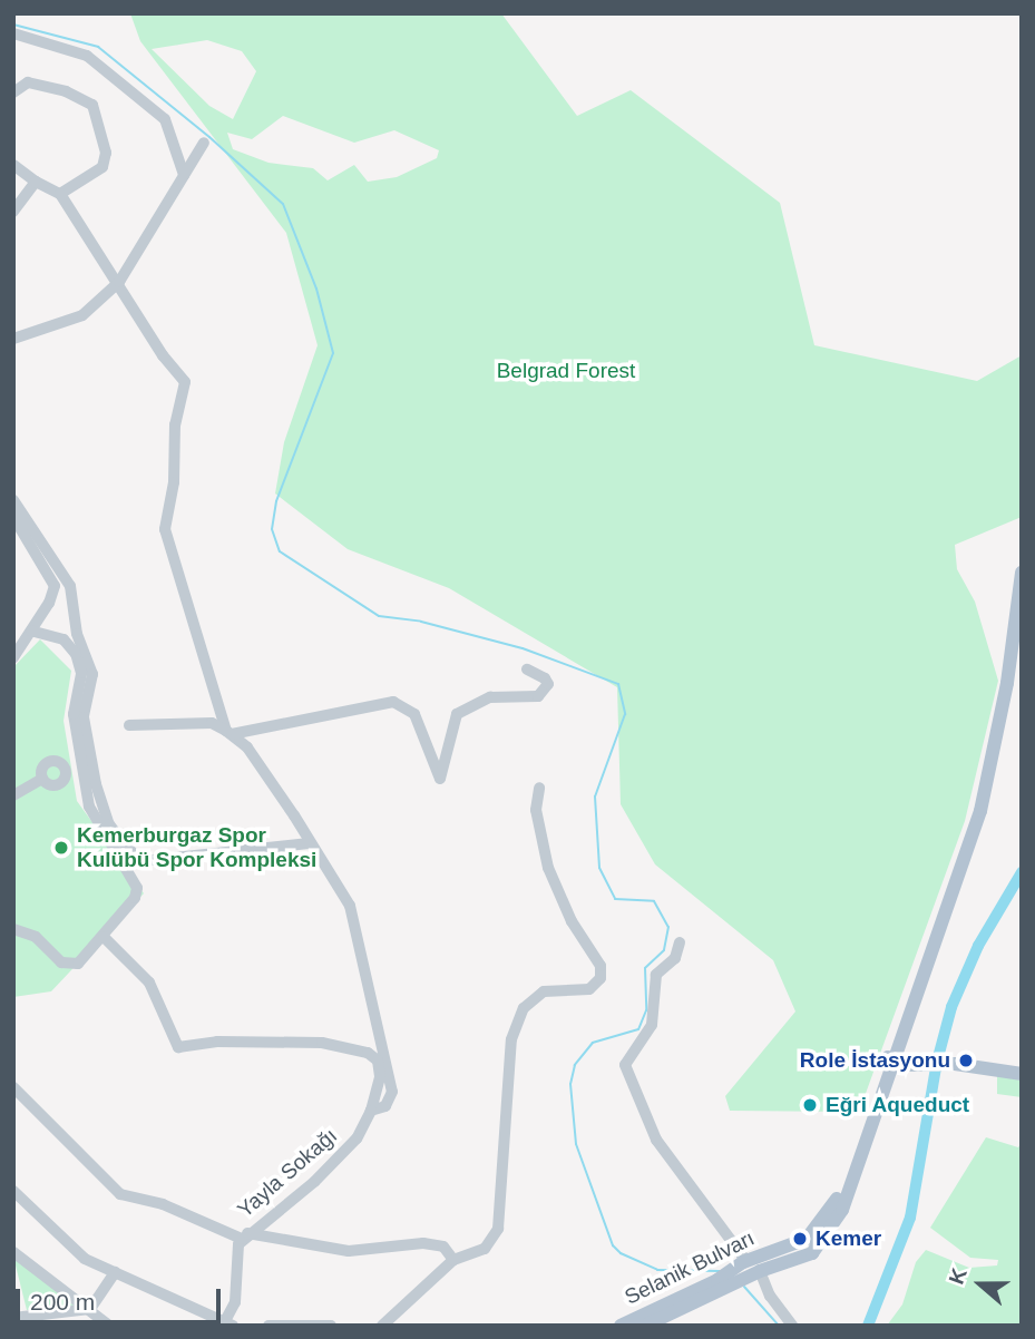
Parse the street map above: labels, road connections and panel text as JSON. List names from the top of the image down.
{
  "streets": {
    "main road": ["Selanik Bulvarı"],
    "street": ["Yayla Sokağı"]
  },
  "parks": ["Belgrad Forest"],
  "places": [
    "Kemerburgaz Spor Kulübü Spor Kompleksi",
    "Role İstasyonu",
    "Eğri Aqueduct",
    "Kemer"
  ],
  "scale_bar": "200 m",
  "north": "left"
}
